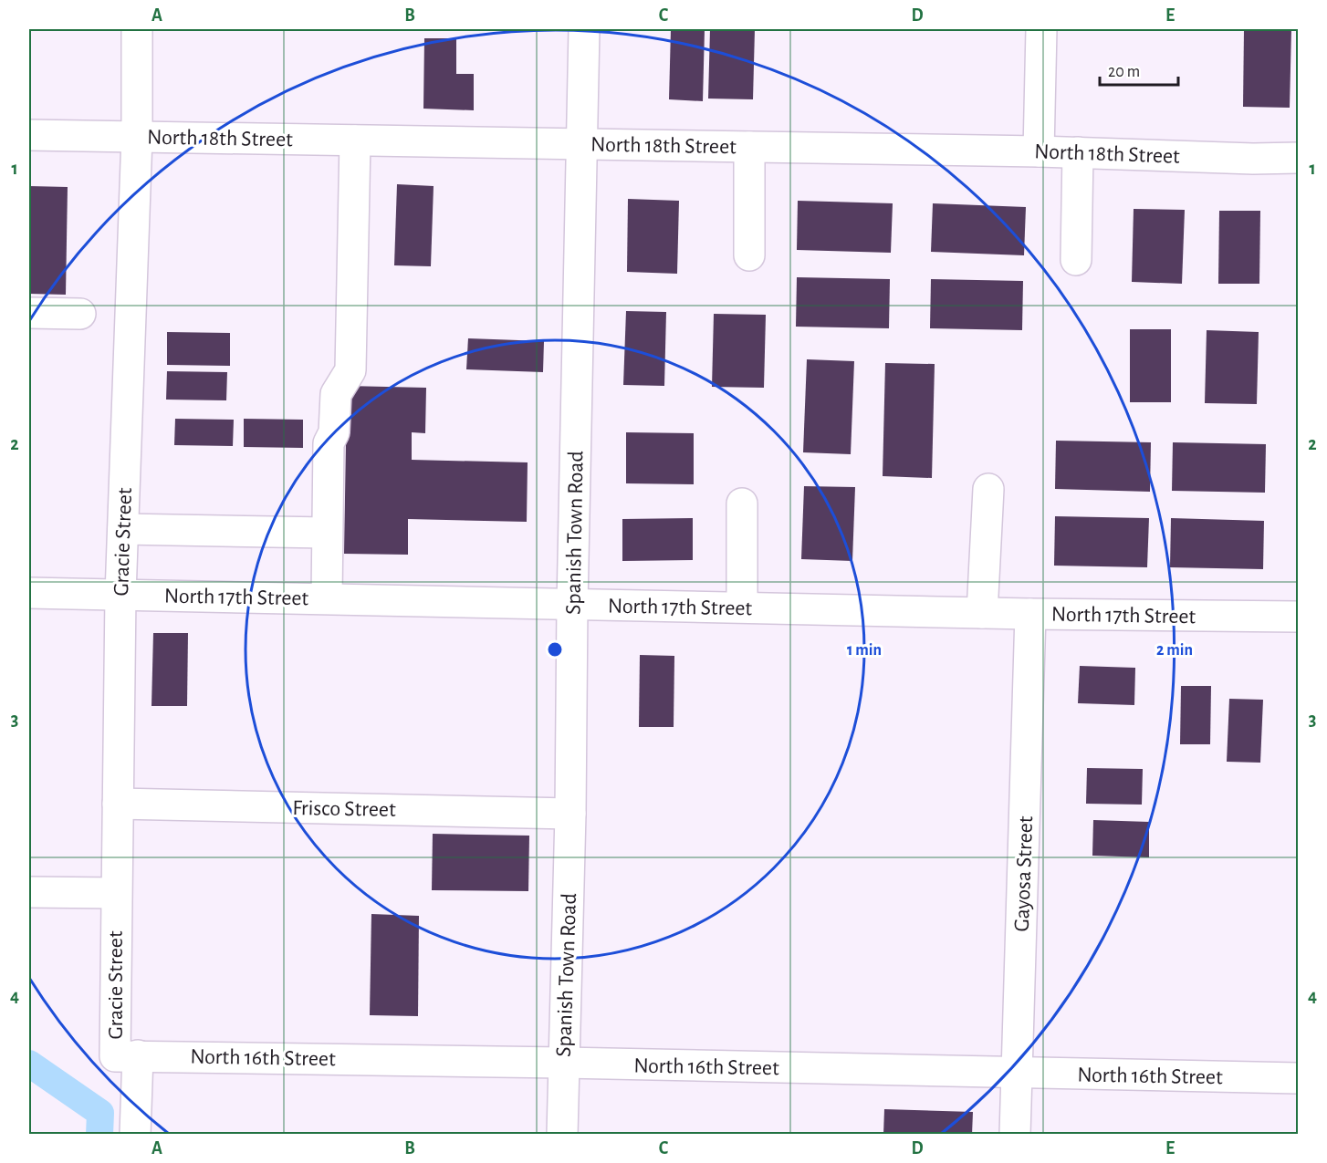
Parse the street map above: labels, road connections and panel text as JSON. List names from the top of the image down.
{
  "streets": {
    "street": [
      "North 18th Street",
      "Spanish Town Road",
      "Gracie Street",
      "North 17th Street",
      "Frisco Street",
      "Gayosa Street",
      "North 16th Street"
    ]
  },
  "crossings": [
    ["North 18th Street", "Spanish Town Road"],
    ["North 18th Street", "Gracie Street"],
    ["Spanish Town Road", "North 17th Street"],
    ["Spanish Town Road", "Frisco Street"],
    ["Spanish Town Road", "North 16th Street"],
    ["Gracie Street", "North 17th Street"],
    ["Gracie Street", "Frisco Street"],
    ["Gracie Street", "North 16th Street"],
    ["North 17th Street", "Gayosa Street"],
    ["Gayosa Street", "North 16th Street"]
  ],
  "scale_bar": "20 m",
  "grid": {
    "columns": [
      "A",
      "B",
      "C",
      "D",
      "E"
    ],
    "rows": [
      "1",
      "2",
      "3",
      "4"
    ]
  },
  "rings": ["1 min", "2 min"]
}
